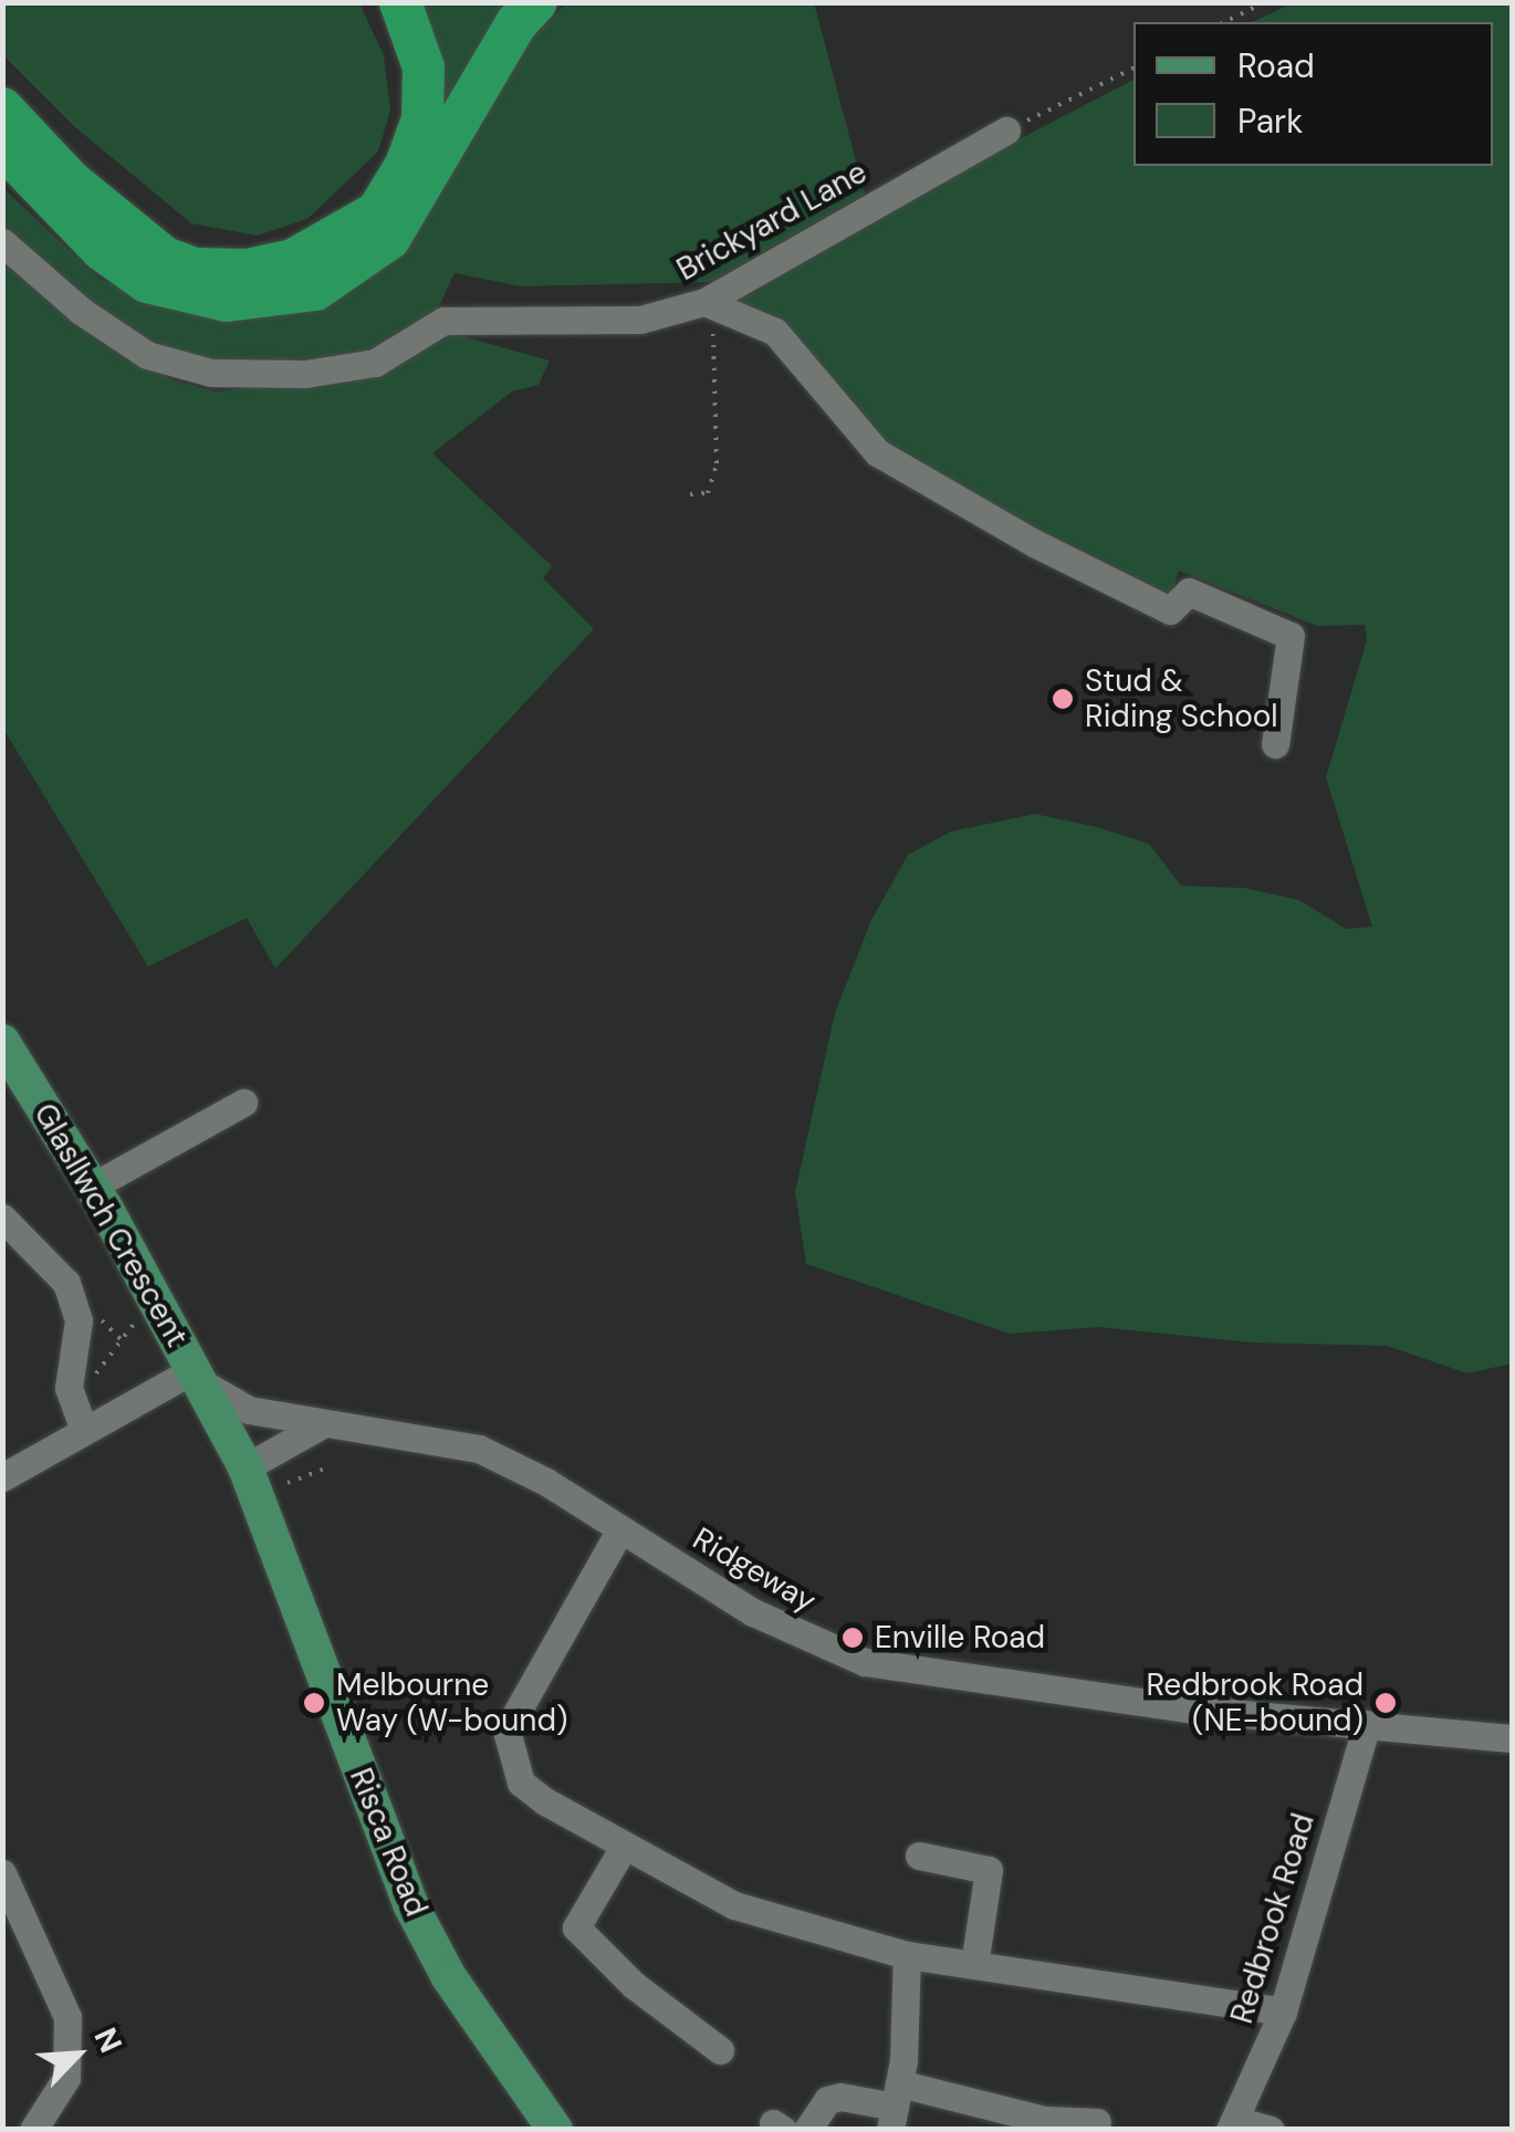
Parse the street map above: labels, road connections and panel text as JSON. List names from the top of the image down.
{
  "streets": {
    "main road": ["Glasllwch Crescent", "Risca Road"],
    "street": ["Brickyard Lane", "Ridgeway", "Redbrook Road"]
  },
  "crossings": [
    ["Glasllwch Crescent", "Ridgeway"],
    ["Glasllwch Crescent", "Risca Road"],
    ["Ridgeway", "Risca Road"],
    ["Ridgeway", "Redbrook Road"]
  ],
  "places": [
    "Stud & Riding School",
    "Enville Road",
    "Melbourne Way (W-bound)",
    "Redbrook Road (NE-bound)"
  ],
  "legend": ["Road", "Park"],
  "north": "top right"
}
